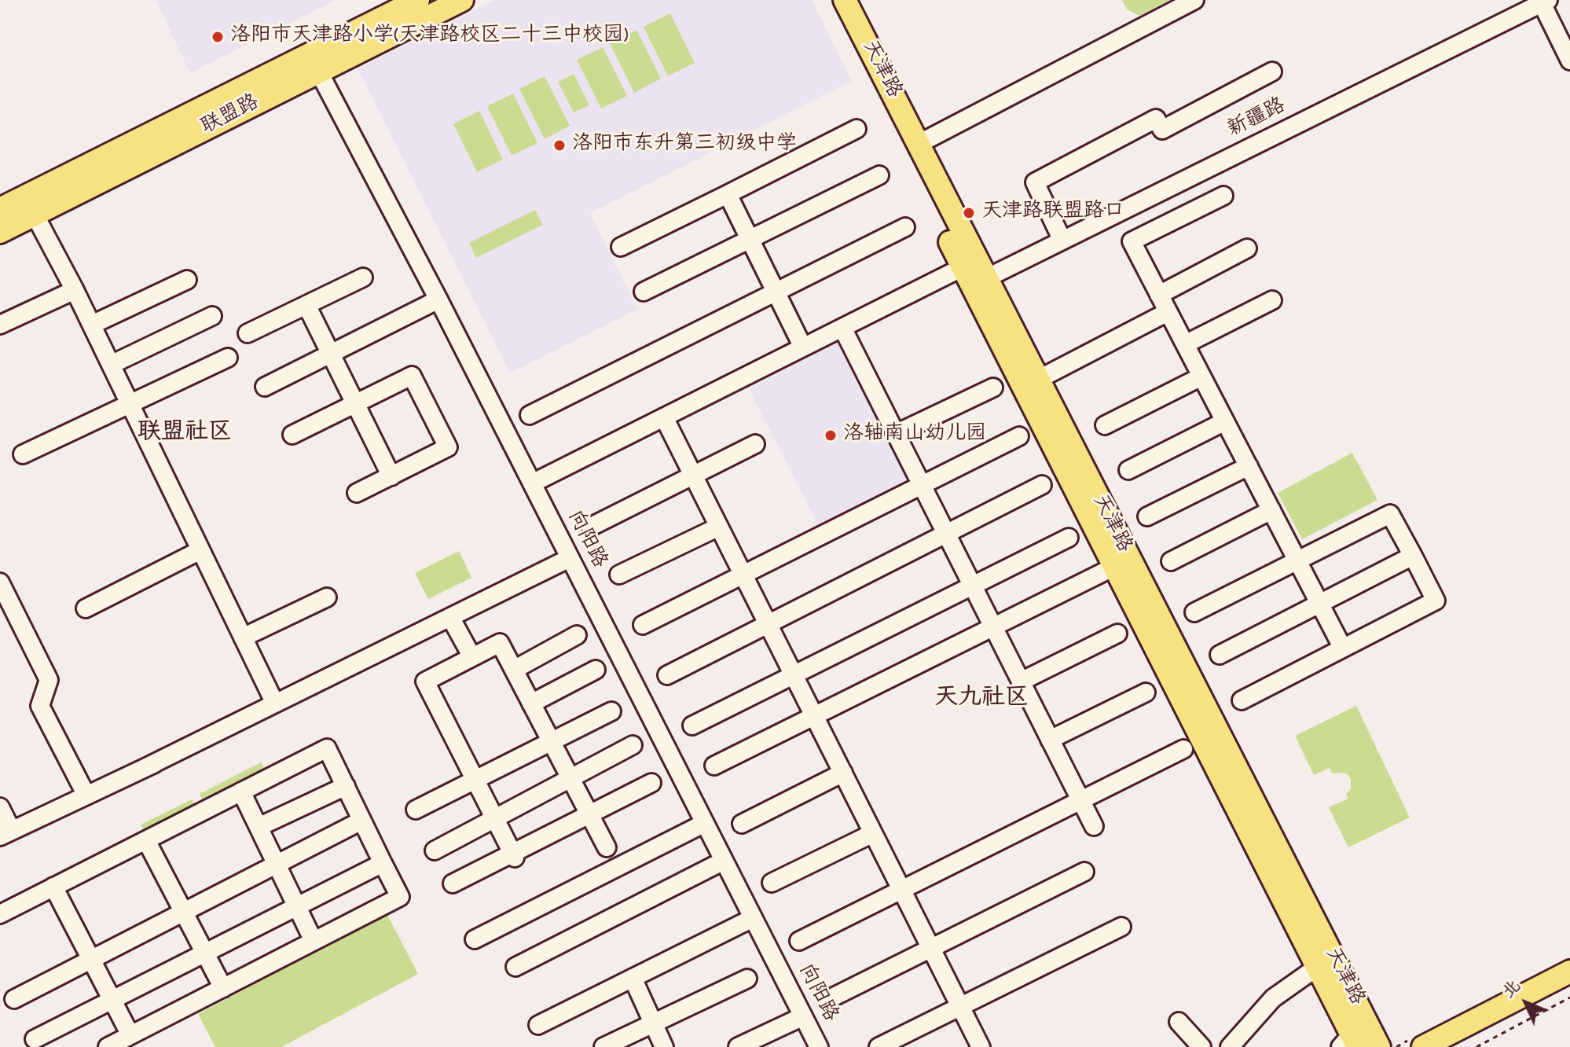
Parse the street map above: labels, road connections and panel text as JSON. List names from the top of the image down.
{
  "streets": {
    "main road": ["天津路", "联盟路"],
    "street": ["新疆路", "向阳路"]
  },
  "crossings": [
    ["天津路", "新疆路"],
    ["联盟路", "向阳路"],
    ["新疆路", "向阳路"]
  ],
  "districts": ["联盟社区", "天九社区"],
  "places": [
    "洛阳市天津路小学(天津路校区二十三中校园)",
    "洛阳市东升第三初级中学",
    "天津路联盟路口",
    "洛轴南山幼儿园"
  ],
  "north": "top left"
}
